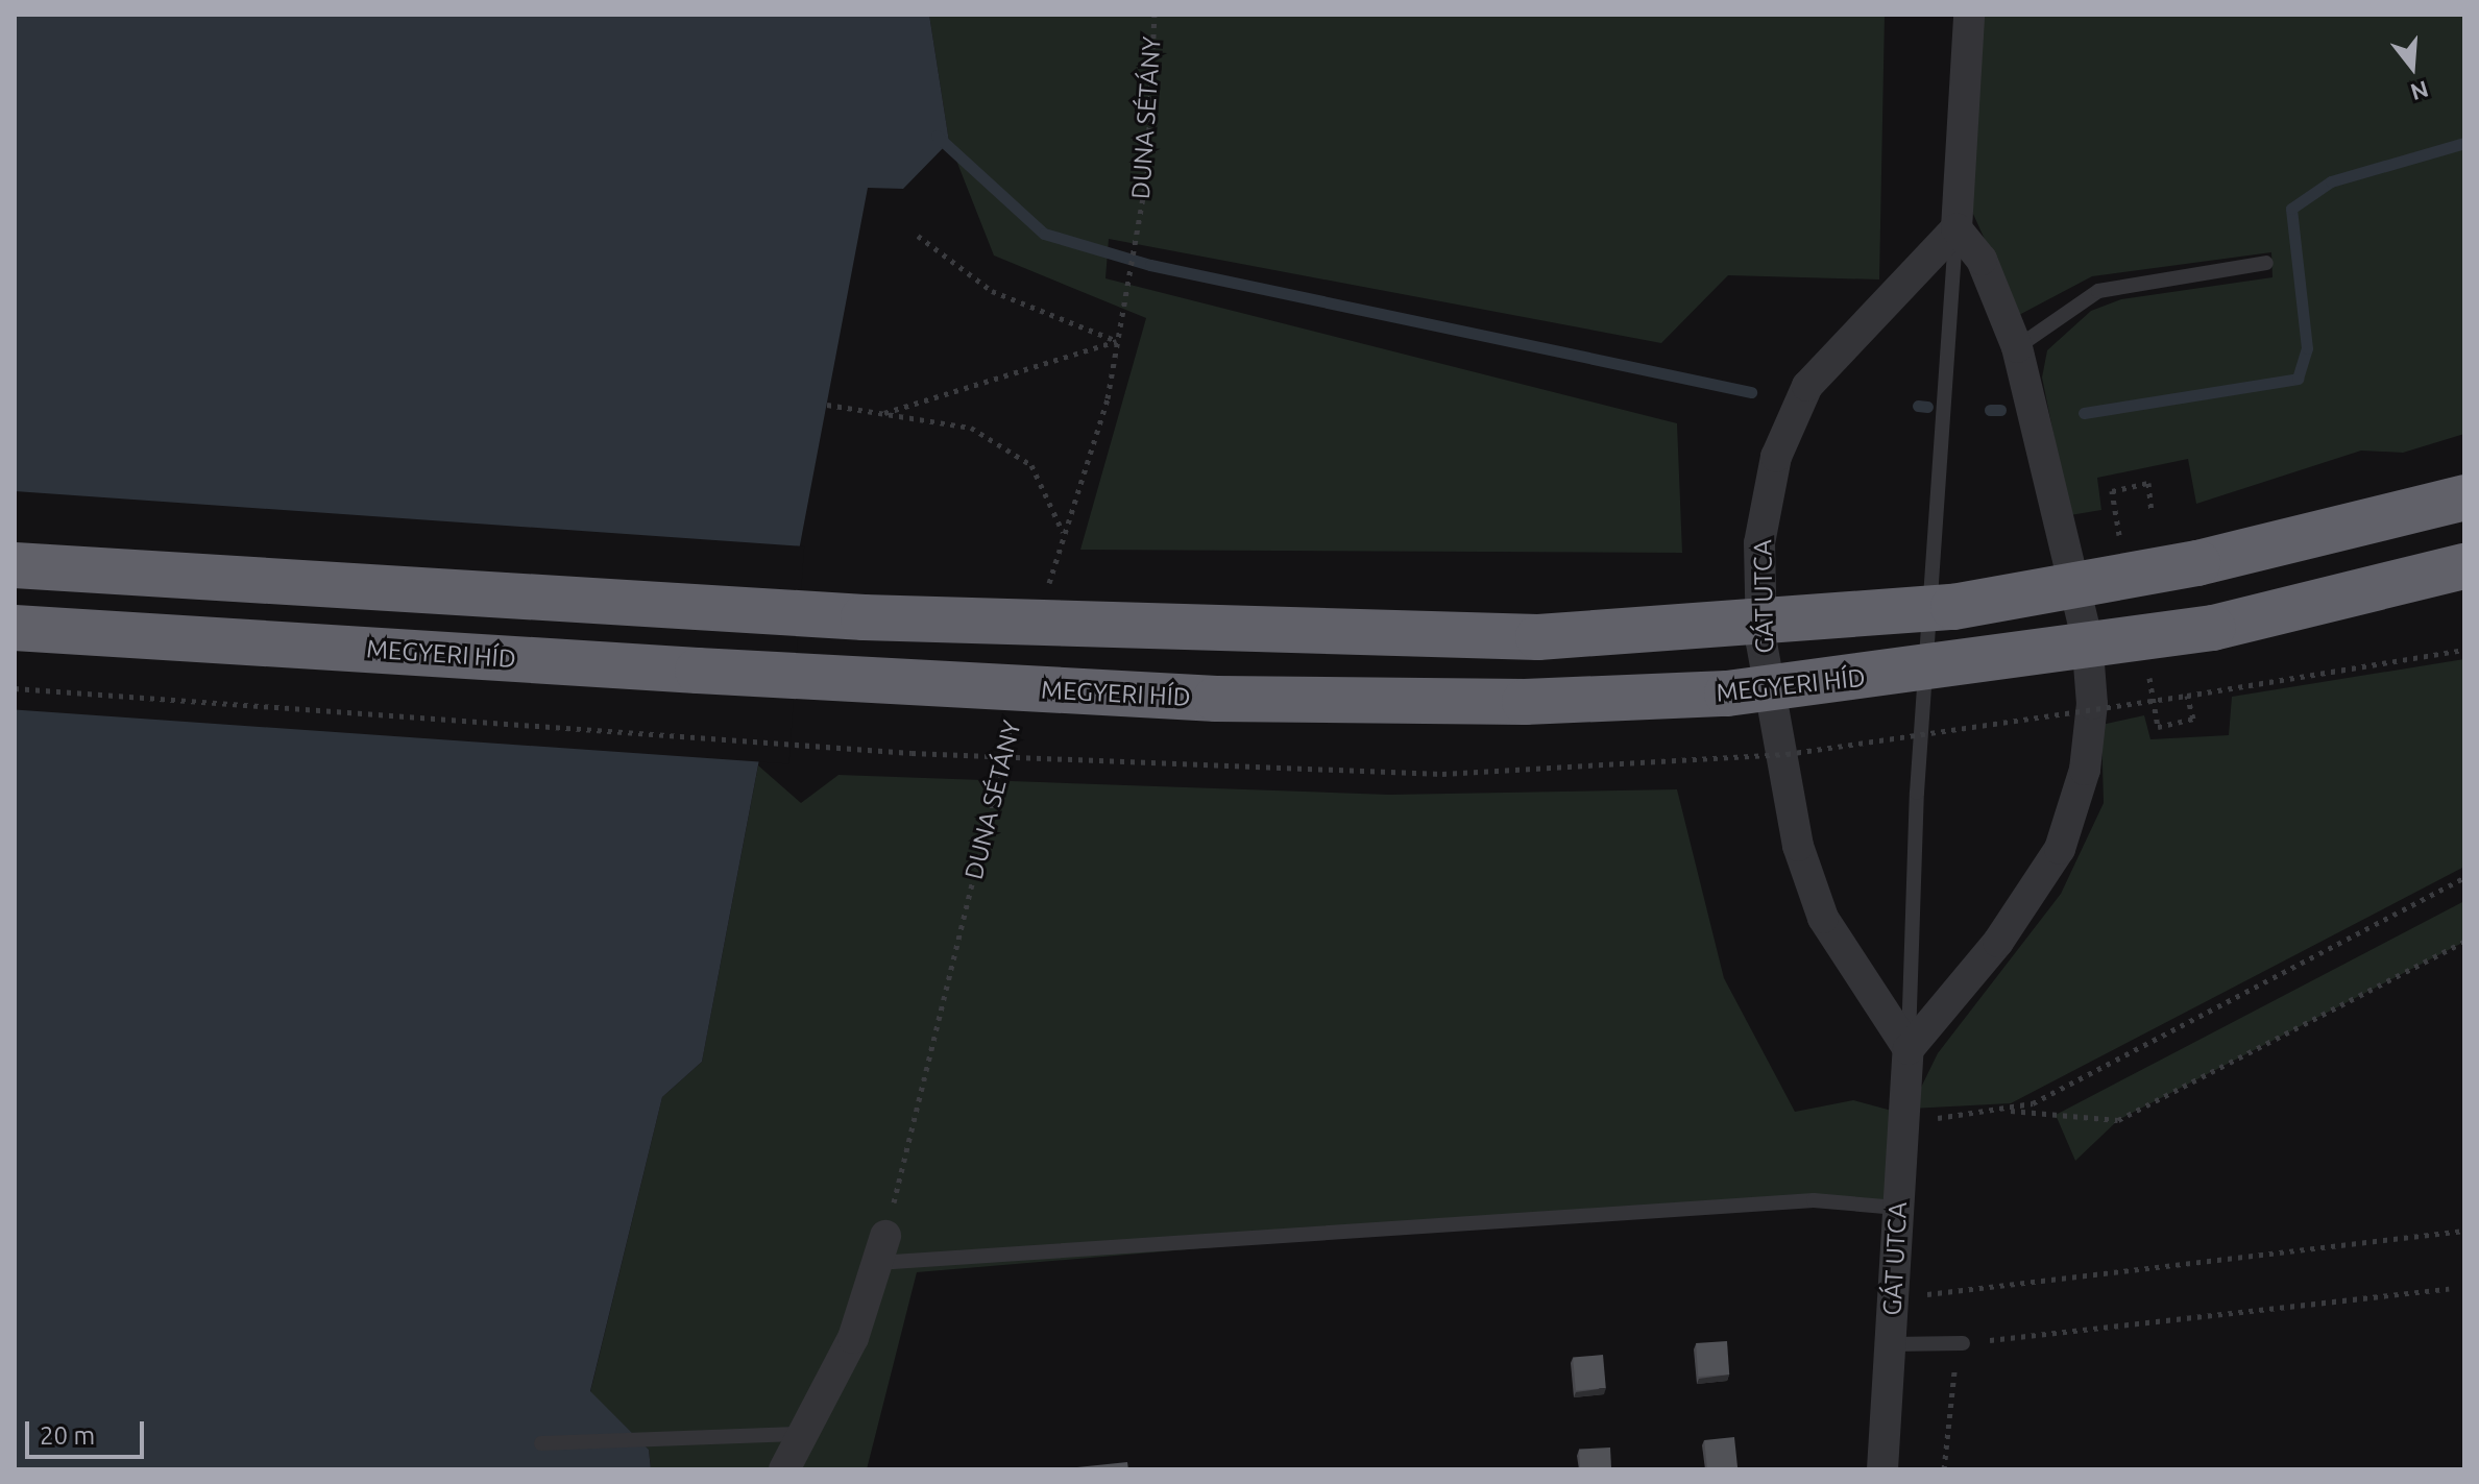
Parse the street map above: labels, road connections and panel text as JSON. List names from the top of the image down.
{
  "streets": {
    "highway": ["MEGYERI HÍD"],
    "street": ["GÁT UTCA"],
    "path": ["DUNA SÉTÁNY"]
  },
  "scale_bar": "20 m",
  "north": "bottom"
}
